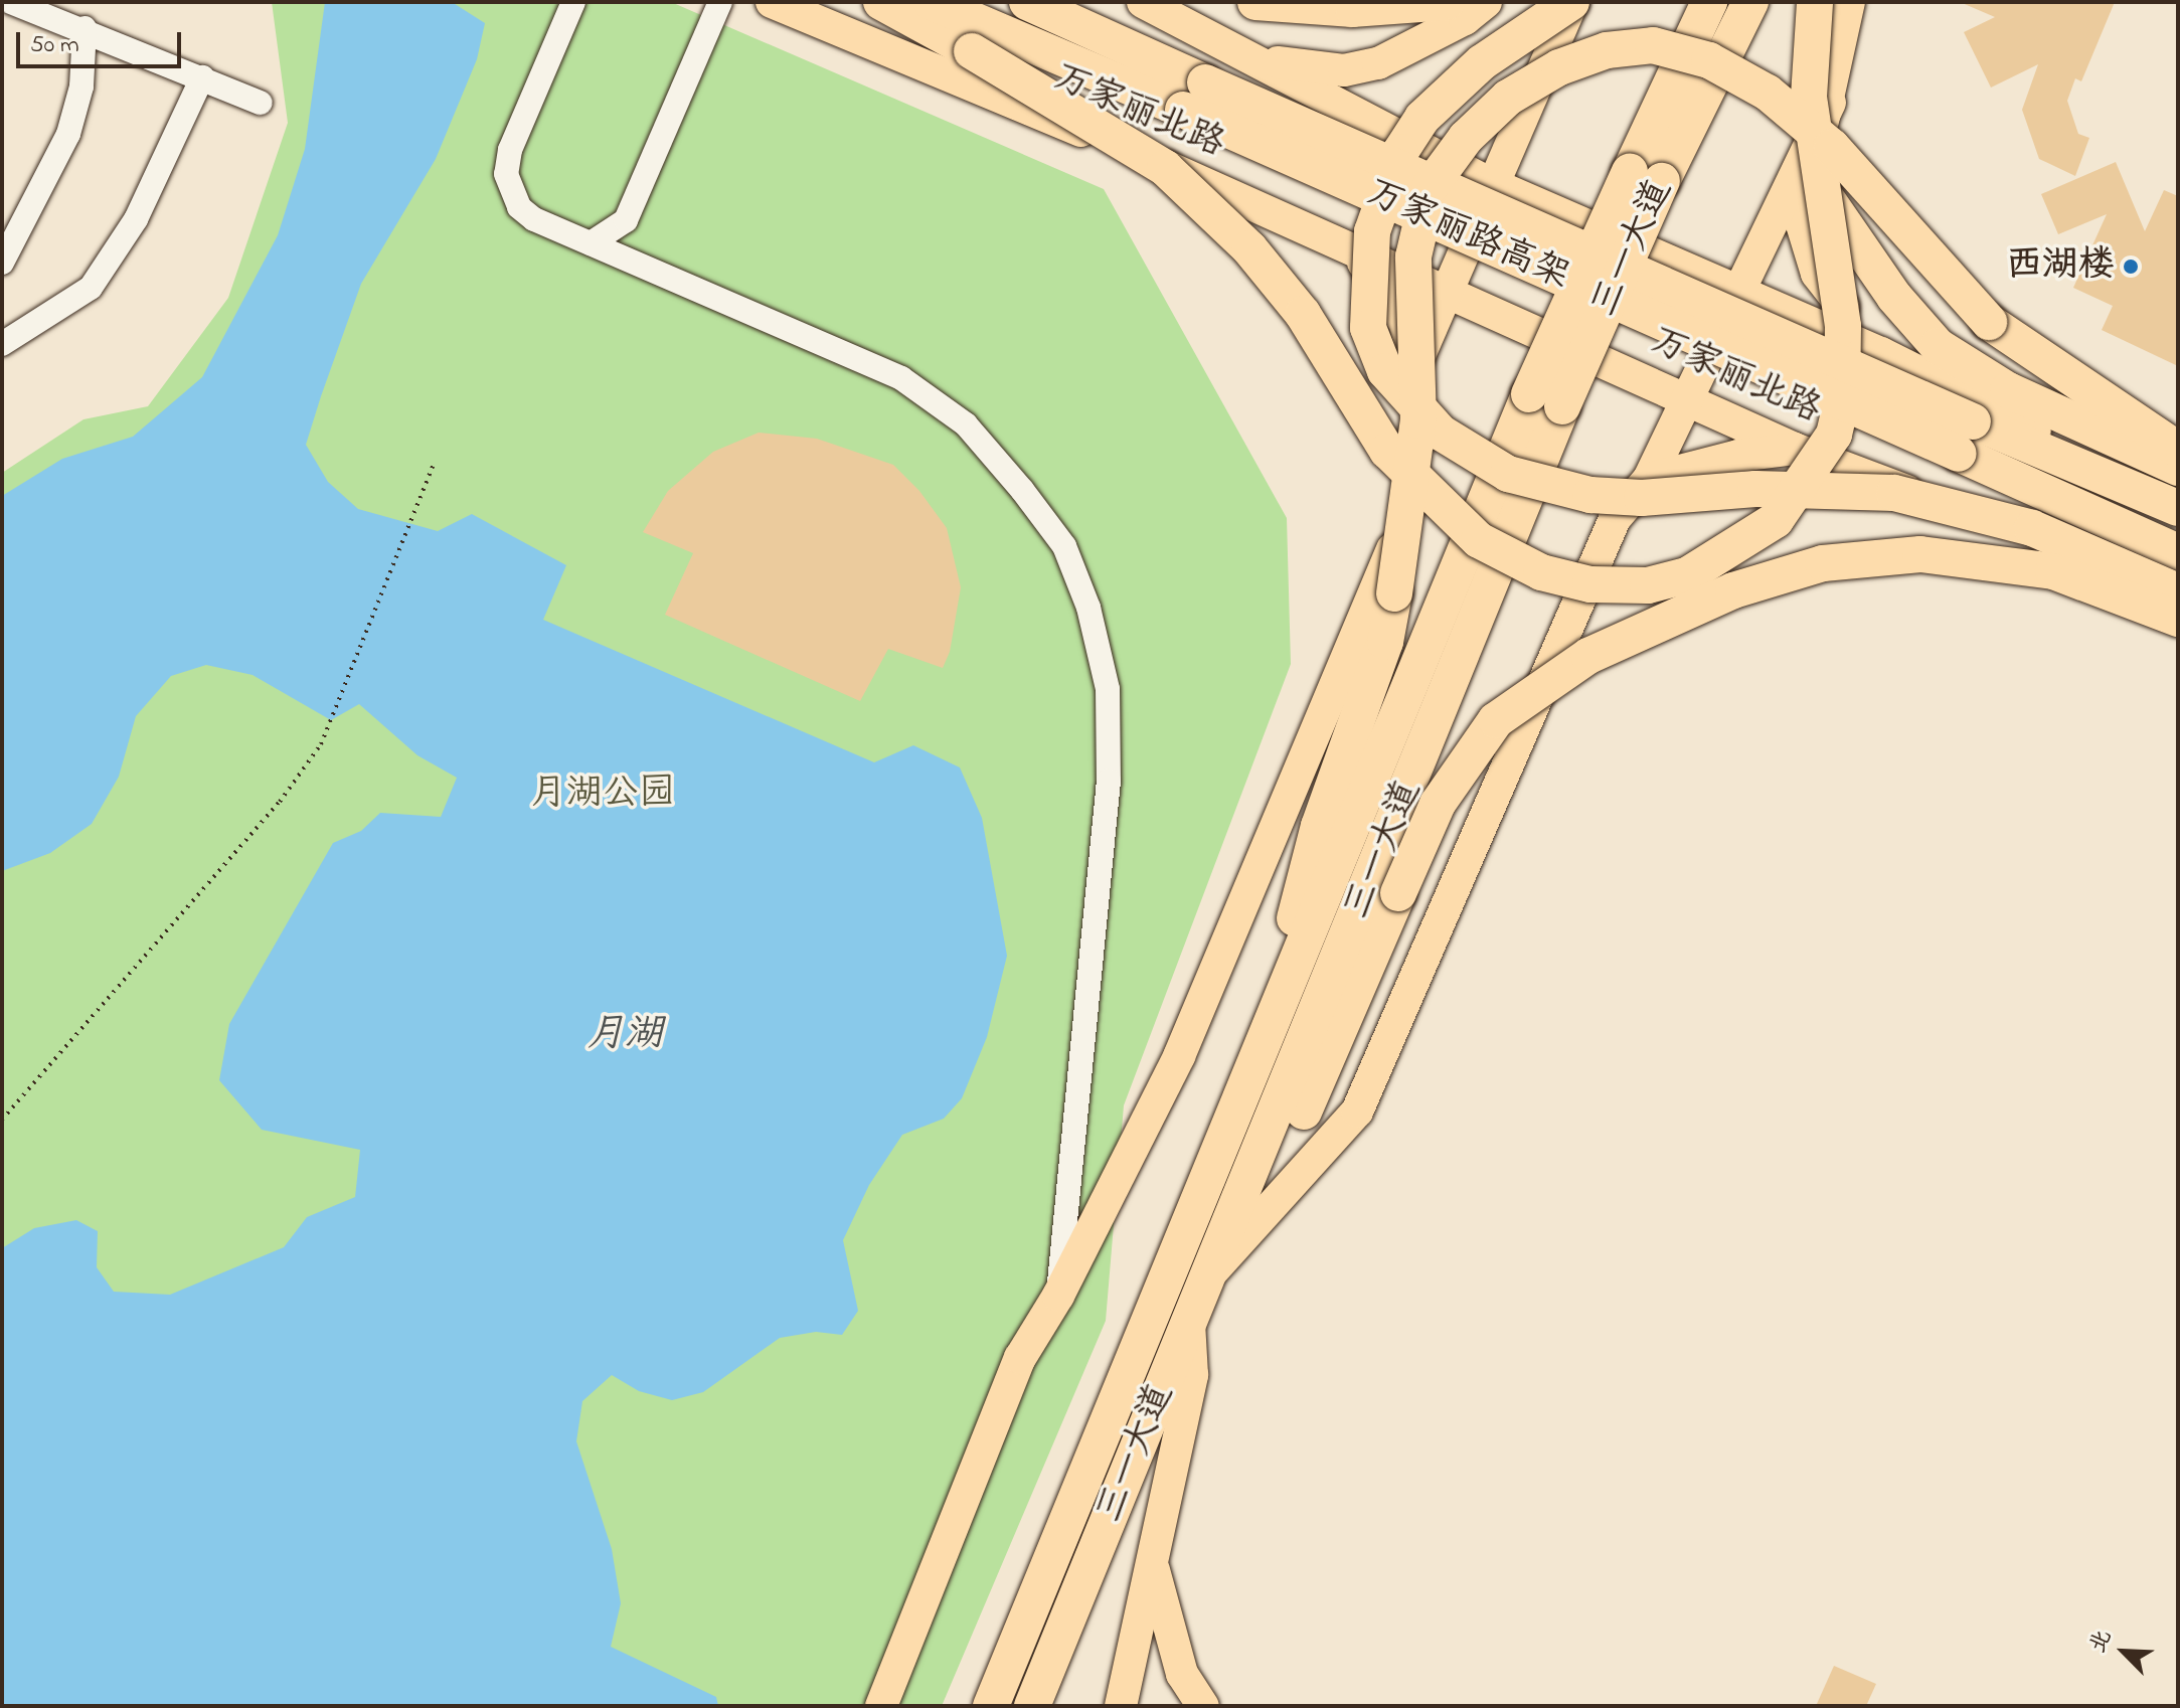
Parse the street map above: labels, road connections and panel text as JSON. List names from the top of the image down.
{
  "streets": {
    "highway": ["万家丽路高架", "三一大道"],
    "main road": ["万家丽北路"]
  },
  "water": ["月湖"],
  "parks": ["月湖公园"],
  "places": ["西湖楼"],
  "scale_bar": "50 m",
  "north": "top left"
}
